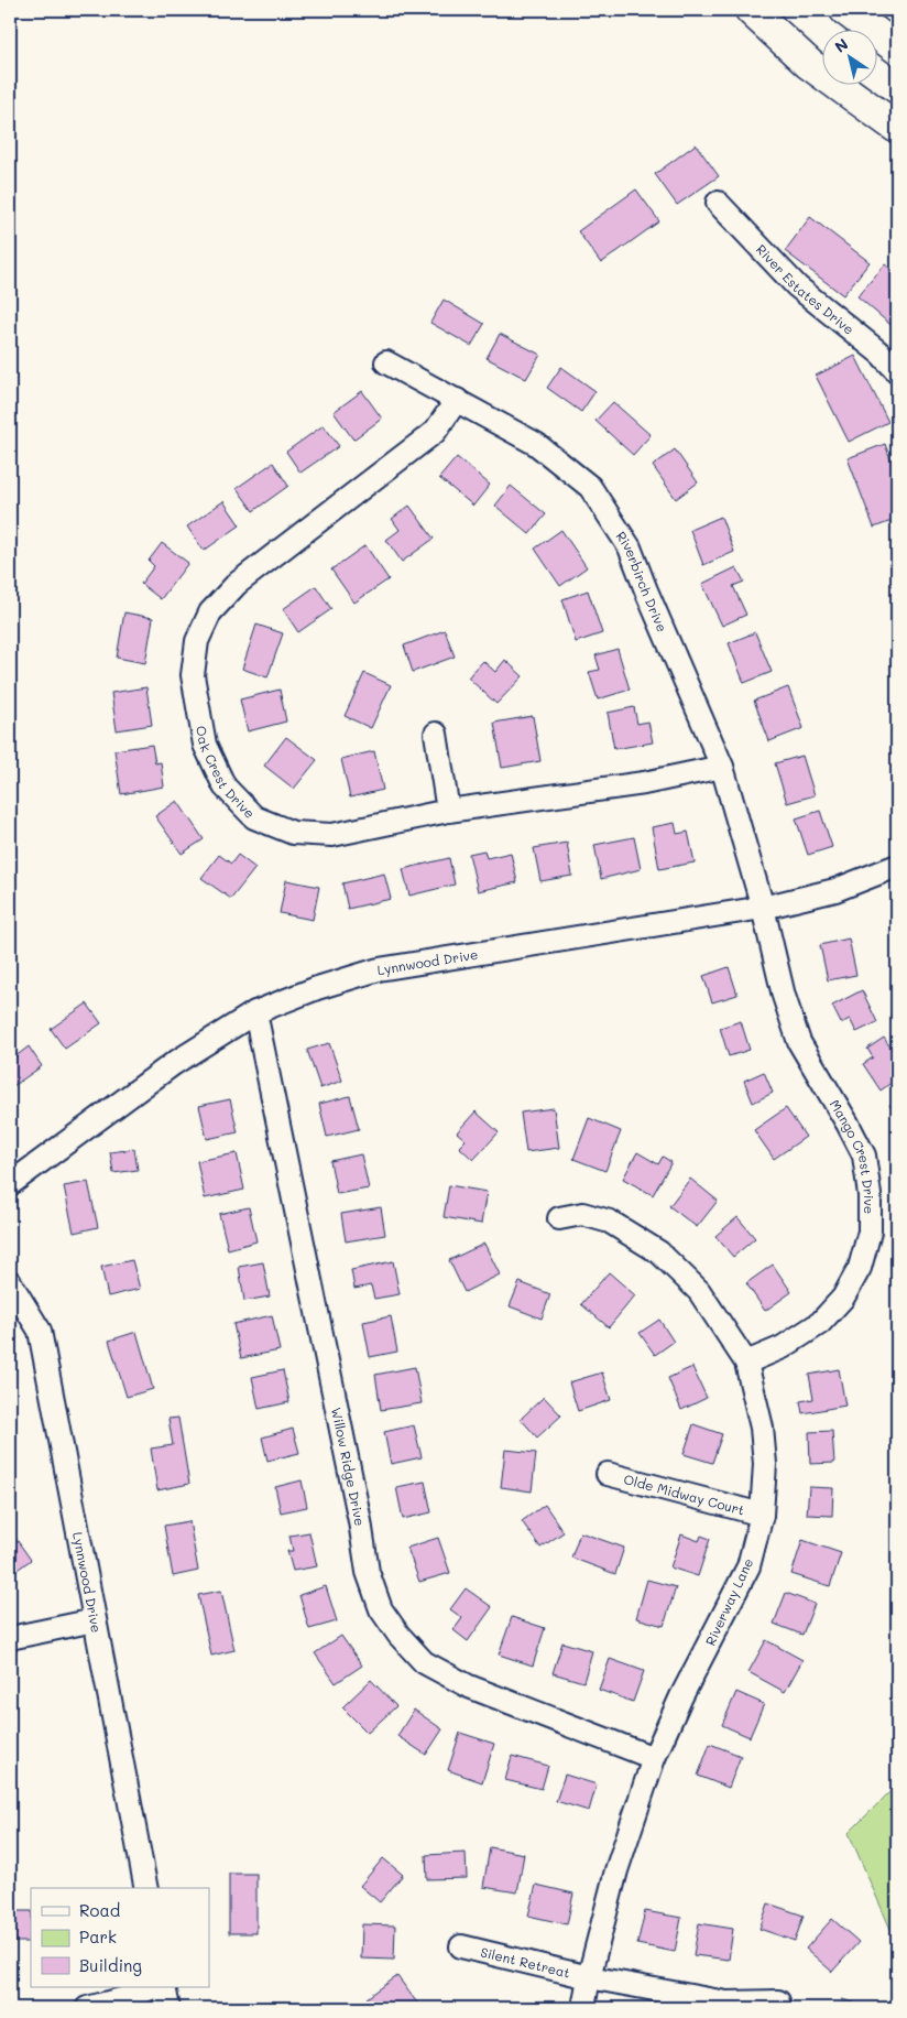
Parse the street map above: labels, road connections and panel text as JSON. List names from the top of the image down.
{
  "streets": {
    "street": [
      "River Estates Drive",
      "Riverbirch Drive",
      "Oak Crest Drive",
      "Lynnwood Drive",
      "Mango Crest Drive",
      "Willow Ridge Drive",
      "Olde Midway Court",
      "Riverway Lane",
      "Silent Retreat"
    ]
  },
  "crossings": [
    ["Riverbirch Drive", "Oak Crest Drive"],
    ["Riverbirch Drive", "Lynnwood Drive"],
    ["Riverbirch Drive", "Mango Crest Drive"],
    ["Lynnwood Drive", "Mango Crest Drive"],
    ["Lynnwood Drive", "Willow Ridge Drive"],
    ["Mango Crest Drive", "Riverway Lane"],
    ["Willow Ridge Drive", "Riverway Lane"],
    ["Olde Midway Court", "Riverway Lane"],
    ["Riverway Lane", "Silent Retreat"]
  ],
  "legend": ["Road", "Park", "Building"],
  "north": "top left"
}
